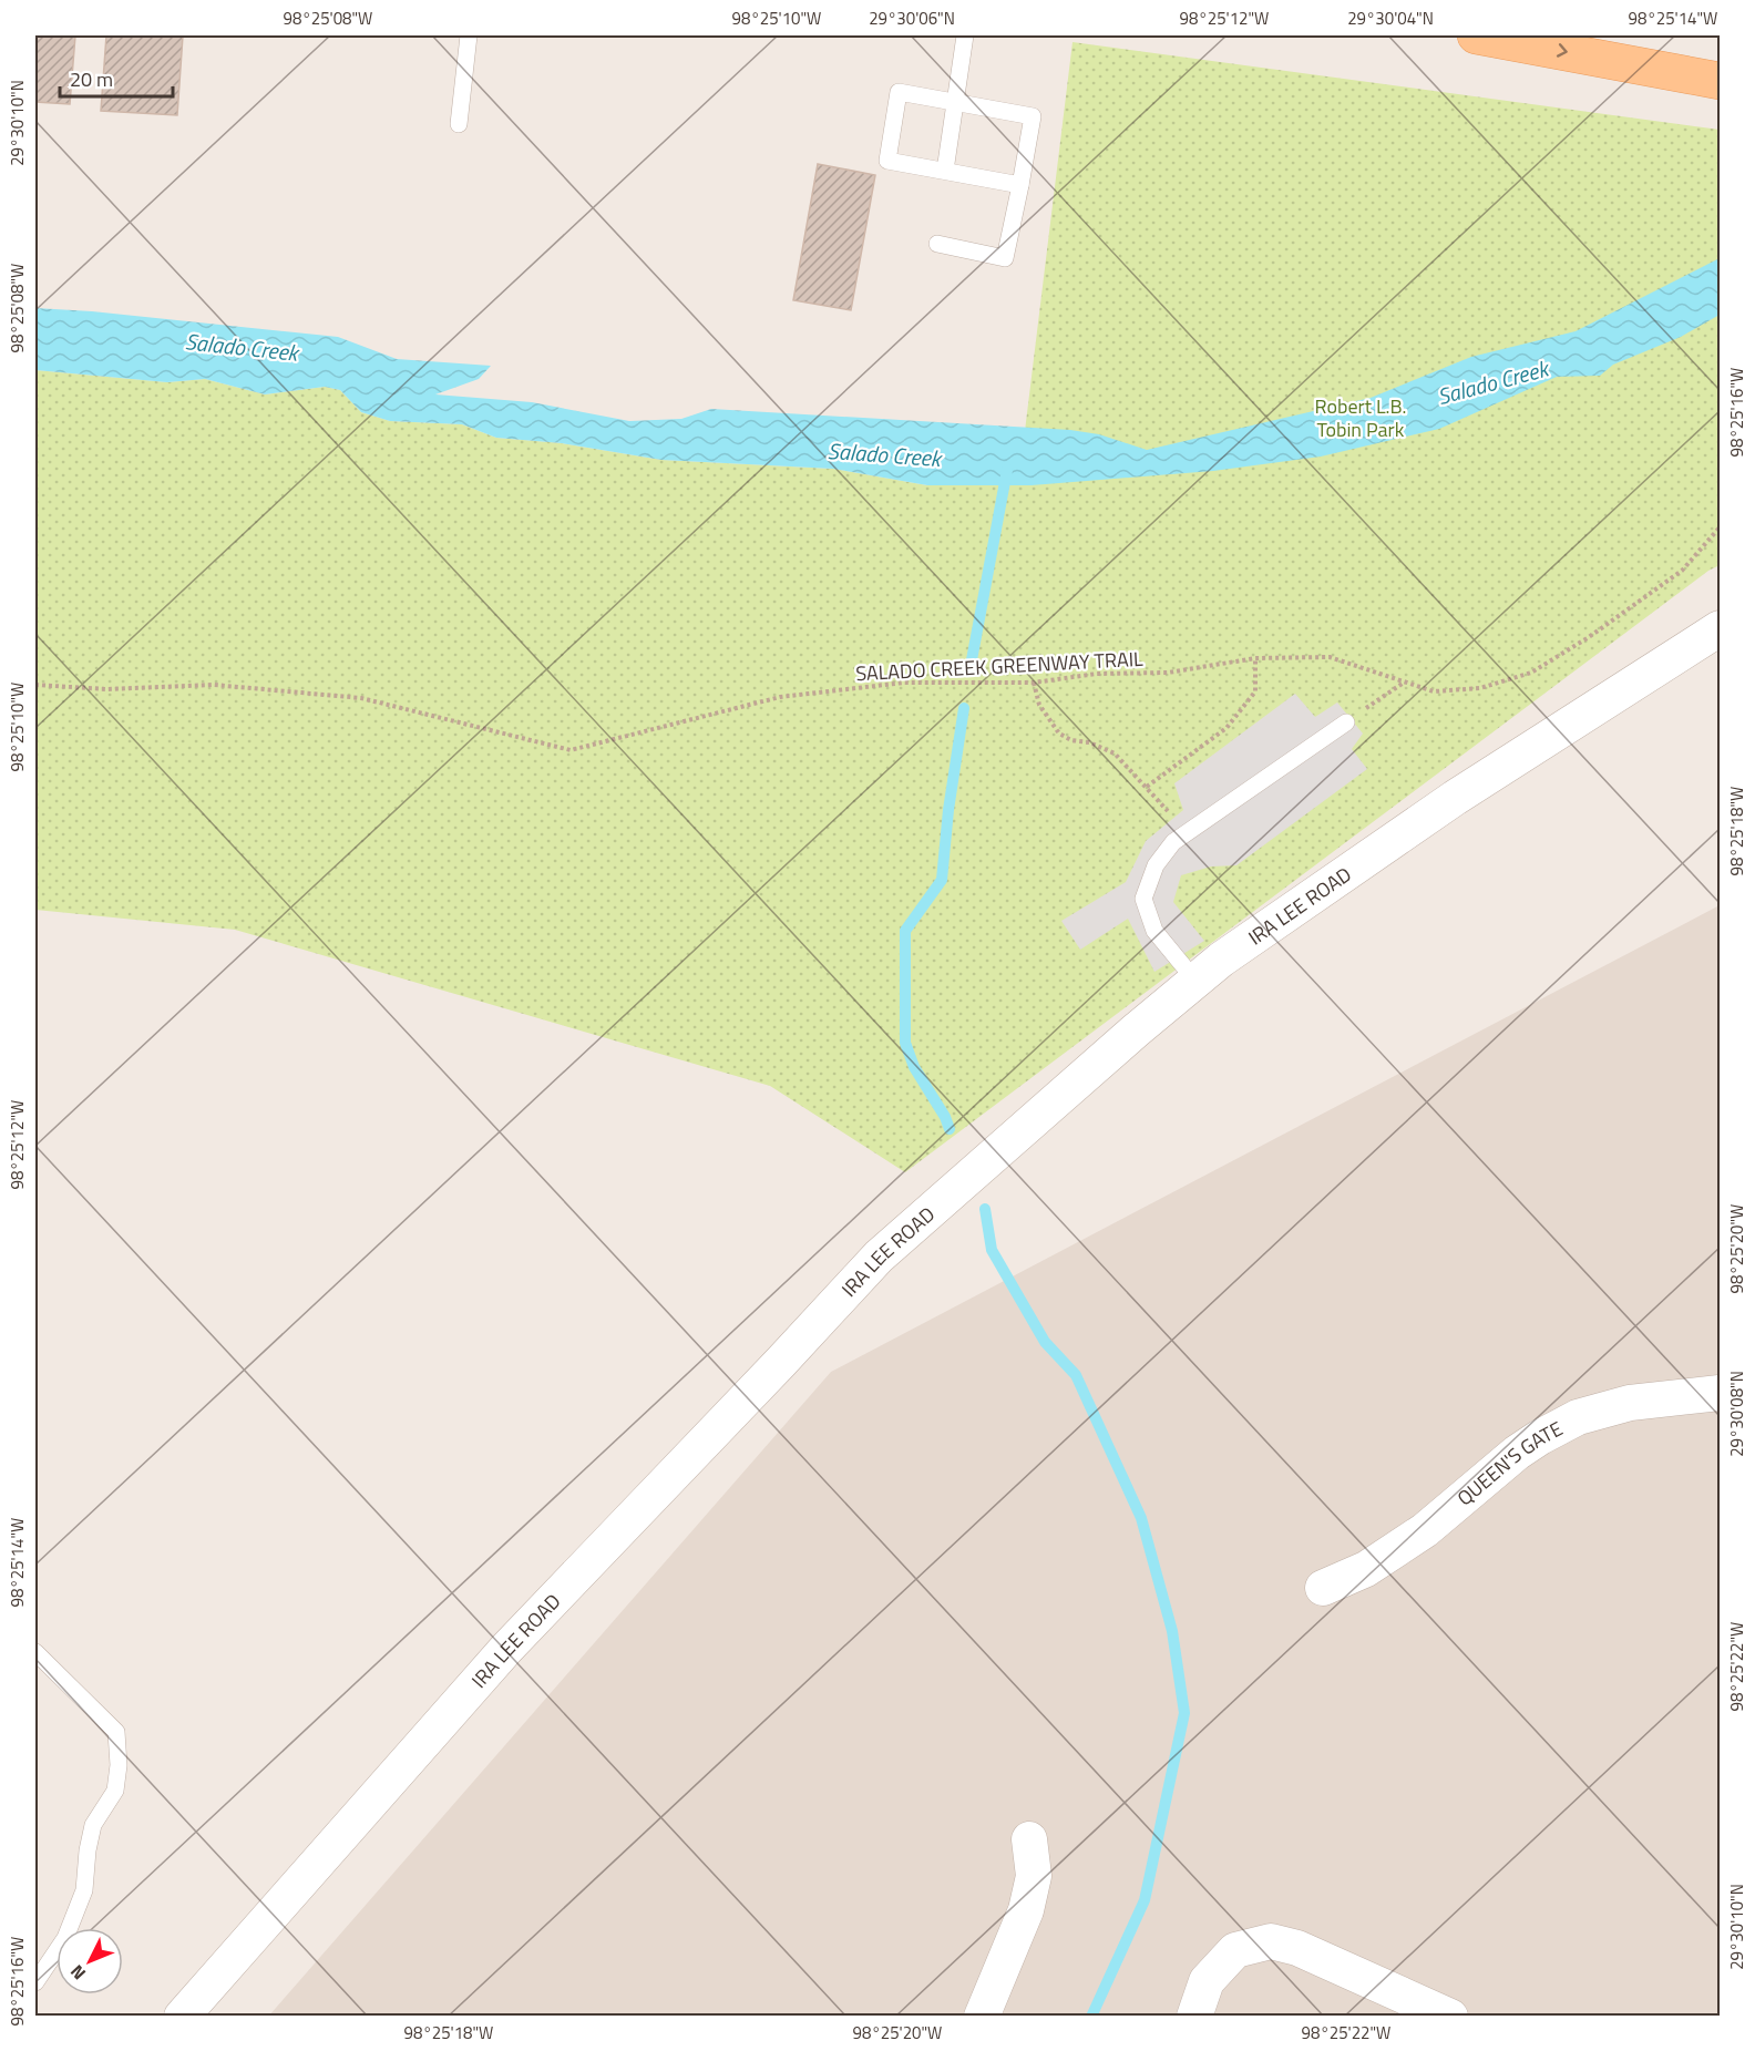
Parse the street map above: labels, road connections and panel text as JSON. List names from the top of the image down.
{
  "streets": {
    "street": ["IRA LEE ROAD", "QUEEN'S GATE"],
    "path": ["SALADO CREEK GREENWAY TRAIL"]
  },
  "water": ["Salado Creek"],
  "parks": ["Robert L.B. Tobin Park"],
  "scale_bar": "20 m",
  "north": "bottom left",
  "coordinates": [
    "98°25'08\"W",
    "98°25'10\"W",
    "29°30'06\"N",
    "98°25'12\"W",
    "29°30'04\"N",
    "98°25'14\"W",
    "29°30'10\"N",
    "98°25'16\"W",
    "98°25'18\"W",
    "98°25'20\"W",
    "29°30'08\"N",
    "98°25'22\"W"
  ]
}
